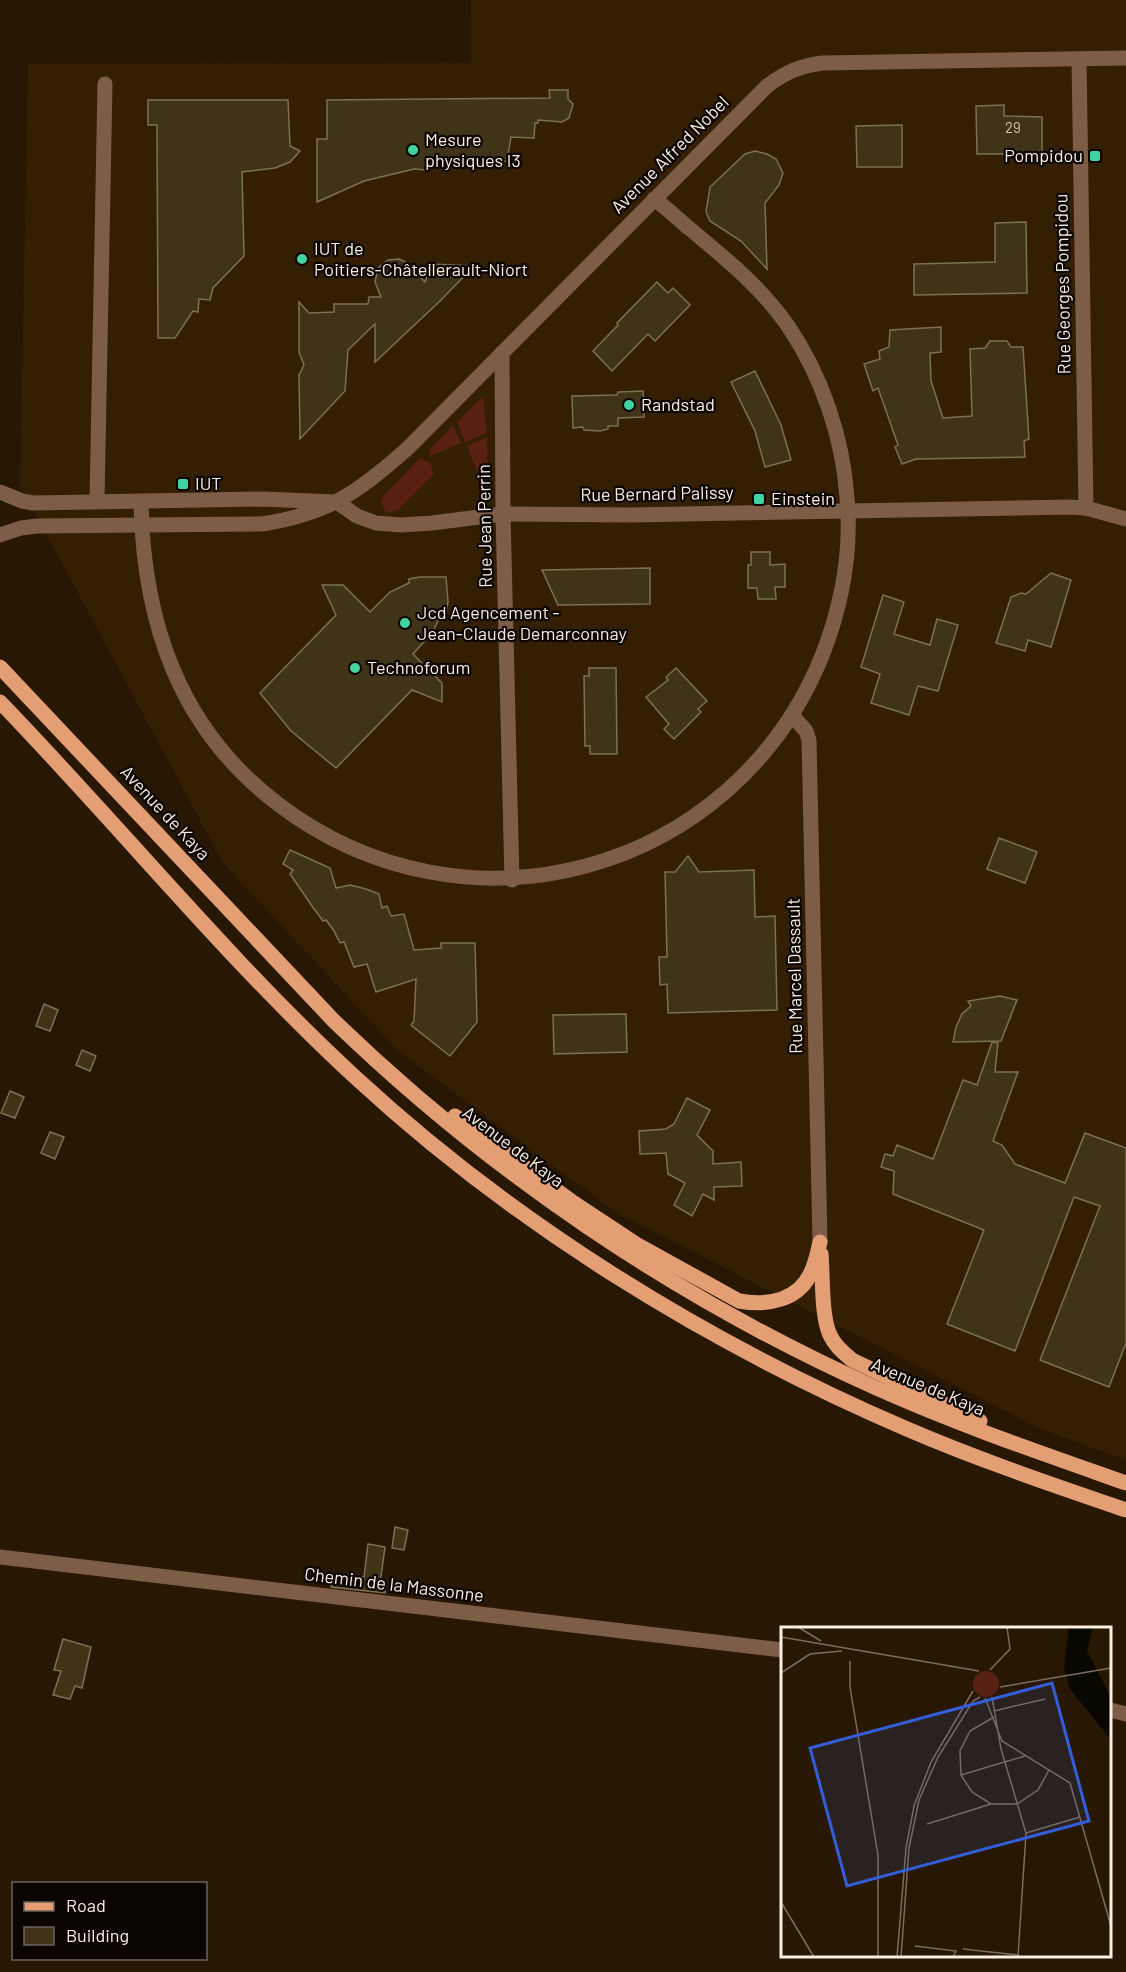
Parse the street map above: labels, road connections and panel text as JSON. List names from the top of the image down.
{
  "streets": {
    "main road": ["Avenue de Kaya"],
    "street": [
      "Avenue Alfred Nobel",
      "Rue Georges Pompidou",
      "Rue Bernard Palissy",
      "Rue Jean Perrin",
      "Rue Marcel Dassault",
      "Chemin de la Massonne"
    ]
  },
  "crossings": [
    ["Avenue Alfred Nobel", "Rue Georges Pompidou"],
    ["Avenue Alfred Nobel", "Rue Bernard Palissy"],
    ["Avenue Alfred Nobel", "Rue Jean Perrin"],
    ["Rue Georges Pompidou", "Rue Bernard Palissy"],
    ["Rue Bernard Palissy", "Rue Jean Perrin"]
  ],
  "places": {
    "other": [
      "Mesure physiques I3",
      "IUT de Poitiers-Châtellerault-Niort",
      "Randstad",
      "Jcd Agencement - Jean-Claude Demarconnay",
      "Technoforum"
    ],
    "transit": ["Pompidou", "IUT", "Einstein"]
  },
  "house_numbers": ["29"],
  "legend": ["Road", "Building"]
}
